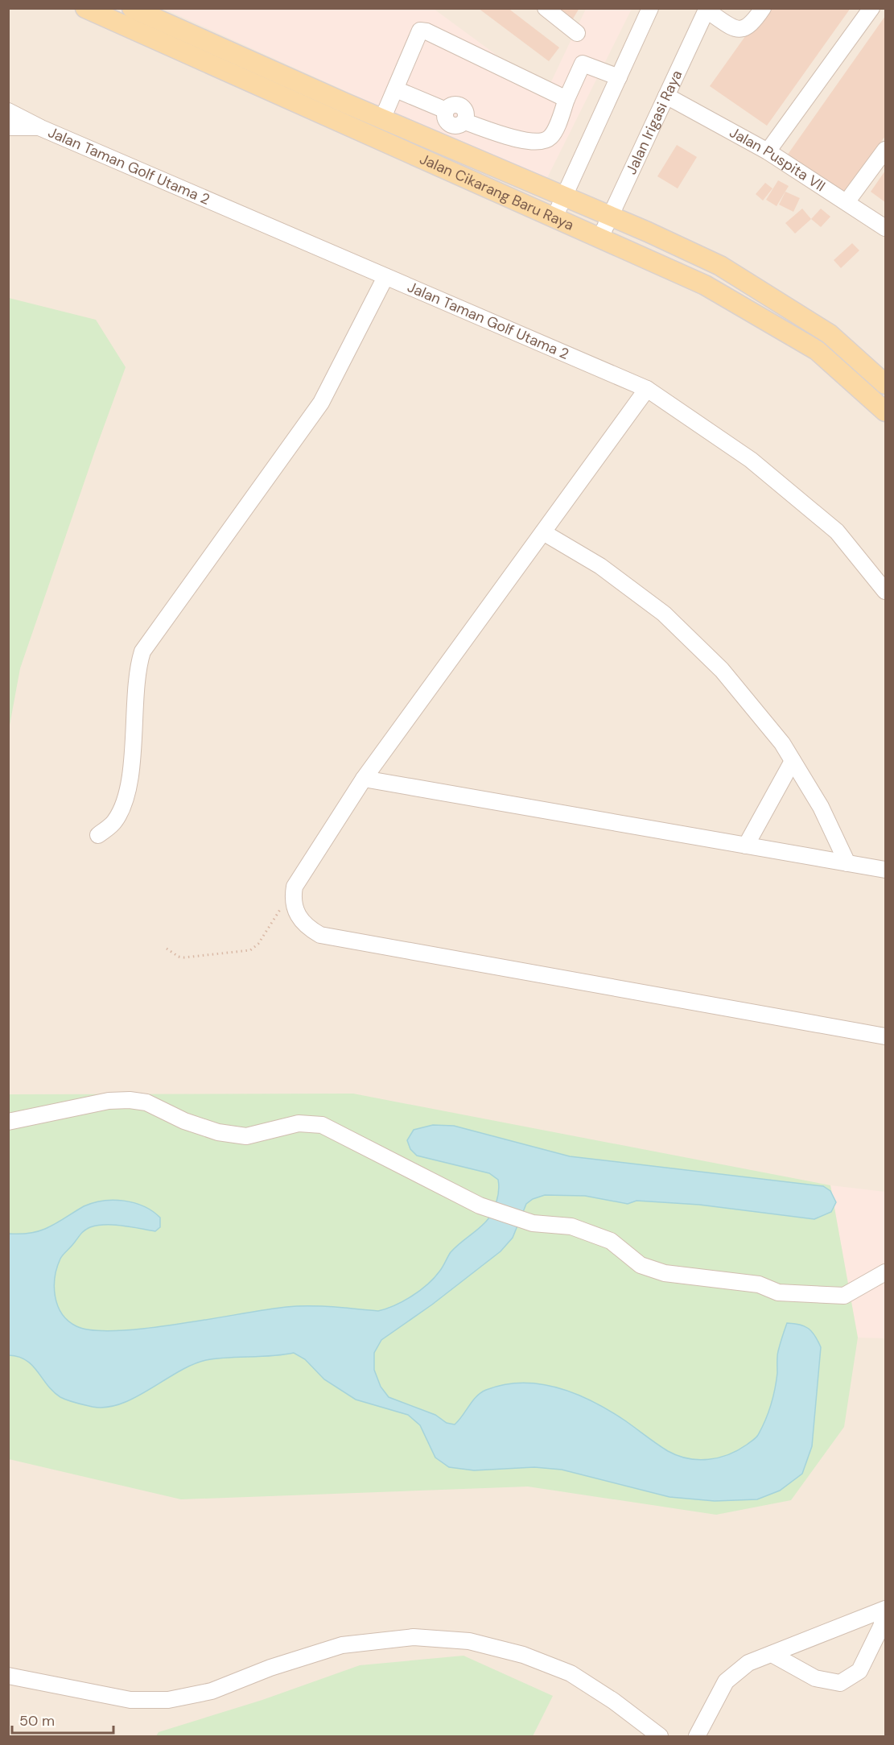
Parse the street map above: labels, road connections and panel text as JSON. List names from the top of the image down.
{
  "streets": {
    "main road": ["Jalan Cikarang Baru Raya"],
    "street": ["Jalan Irigasi Raya", "Jalan Puspita VII", "Jalan Taman Golf Utama 2"]
  },
  "crossings": [
    ["Jalan Irigasi Raya", "Jalan Puspita VII"],
    ["Jalan Irigasi Raya", "Jalan Cikarang Baru Raya"]
  ],
  "scale_bar": "50 m"
}
